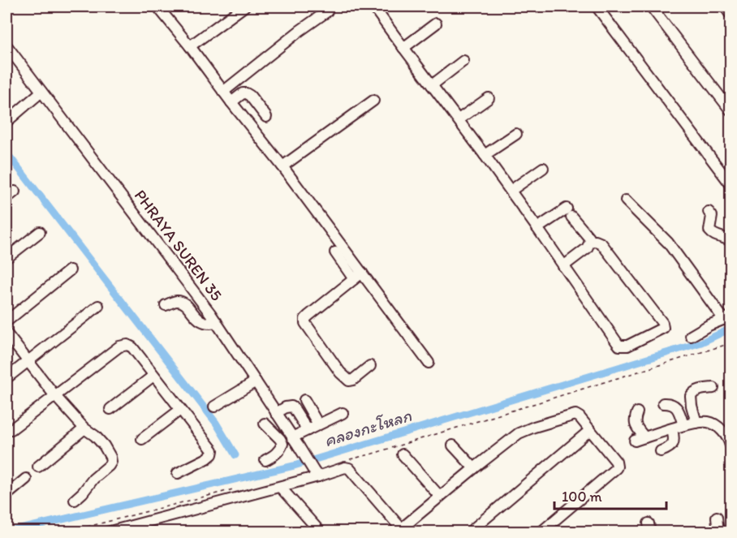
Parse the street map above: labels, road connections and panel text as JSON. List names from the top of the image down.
{
  "streets": {
    "street": ["PHRAYA SUREN 35"]
  },
  "water": ["คลองกะโหลก"],
  "scale_bar": "100 m"
}
